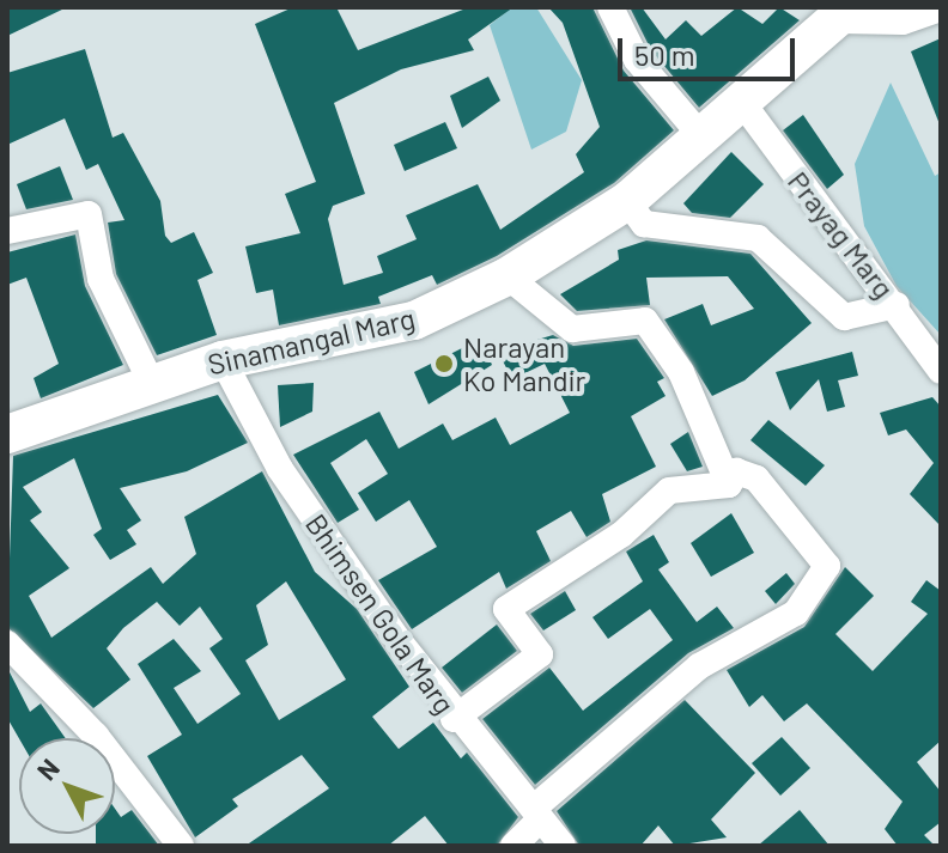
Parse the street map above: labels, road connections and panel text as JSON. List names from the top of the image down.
{
  "streets": {
    "main road": ["Sinamangal Marg"],
    "street": ["Prayag Marg", "Bhimsen Gola Marg"]
  },
  "crossings": [
    ["Prayag Marg", "Sinamangal Marg"],
    ["Sinamangal Marg", "Bhimsen Gola Marg"]
  ],
  "places": ["Narayan Ko Mandir"],
  "scale_bar": "50 m",
  "north": "top left"
}
